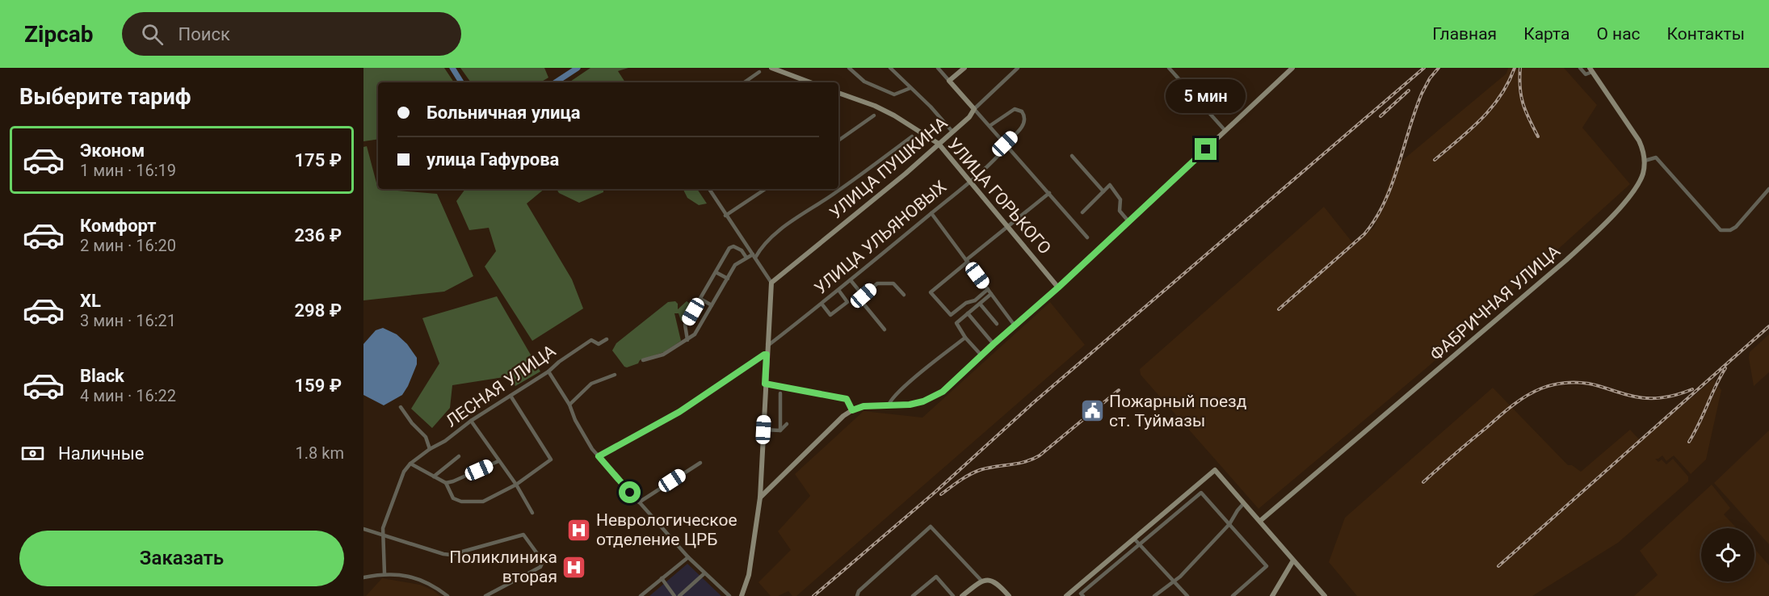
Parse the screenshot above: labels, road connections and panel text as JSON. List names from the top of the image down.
{
  "streets": {
    "main road": ["УЛИЦА ПУШКИНА", "УЛИЦА ГОРЬКОГО", "ФАБРИЧНАЯ УЛИЦА"],
    "street": ["УЛИЦА УЛЬЯНОВЫХ", "ЛЕСНАЯ УЛИЦА"]
  },
  "crossings": [
    ["УЛИЦА ПУШКИНА", "УЛИЦА ГОРЬКОГО"],
    ["УЛИЦА ГОРЬКОГО", "УЛИЦА УЛЬЯНОВЫХ"]
  ],
  "places": {
    "public building": ["Пожарный поезд ст. Туймазы"],
    "hospital": ["Неврологическое отделение ЦРБ", "Поликлиника вторая"]
  },
  "page": {
    "header": "Zipcab",
    "search": "Поиск",
    "nav": [
      "Главная",
      "Карта",
      "О нас",
      "Контакты"
    ],
    "heading": "Выберите тариф",
    "bubble": "5 мин",
    "banner": ["Больничная улица", "улица Гафурова"],
    "list": [
      {
        "name": "Эконом",
        "note": "1 мин · 16:19",
        "value": "175 ₽"
      },
      {
        "name": "Комфорт",
        "note": "2 мин · 16:20",
        "value": "236 ₽"
      },
      {
        "name": "XL",
        "note": "3 мин · 16:21",
        "value": "298 ₽"
      },
      {
        "name": "Black",
        "note": "4 мин · 16:22",
        "value": "159 ₽"
      }
    ],
    "pay": ["Наличные", "1.8 km"],
    "buttons": "Заказать"
  }
}
